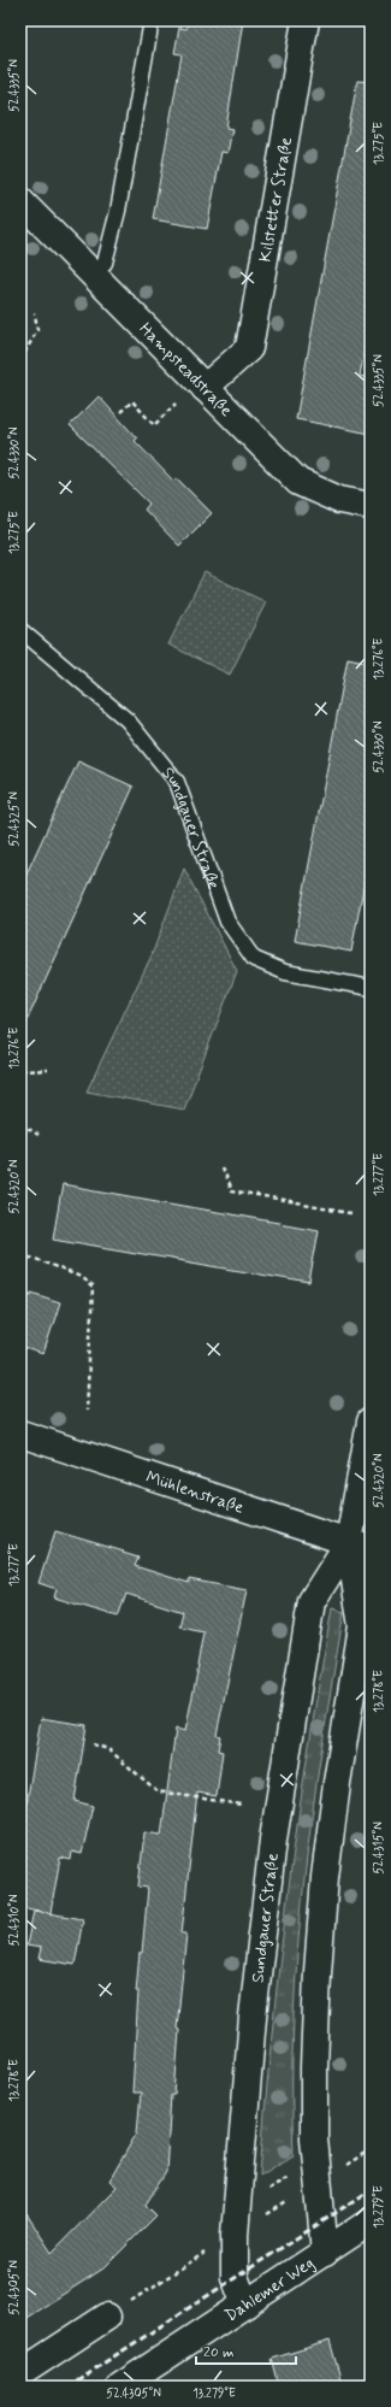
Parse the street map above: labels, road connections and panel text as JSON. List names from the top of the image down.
{
  "streets": {
    "street": [
      "Kilstetter Straße",
      "Hampsteadstraße",
      "Sundgauer Straße",
      "Mühlenstraße",
      "Dahlemer Weg"
    ]
  },
  "crossings": [
    ["Kilstetter Straße", "Hampsteadstraße"],
    ["Sundgauer Straße", "Mühlenstraße"],
    ["Sundgauer Straße", "Dahlemer Weg"]
  ],
  "scale_bar": "20 m",
  "coordinates": [
    "52.4335°N",
    "13.275°E",
    "52.4330°N",
    "13.276°E",
    "52.4325°N",
    "13.277°E",
    "52.4320°N",
    "13.278°E",
    "52.4315°N",
    "52.4310°N",
    "13.279°E",
    "52.4305°N"
  ]
}
